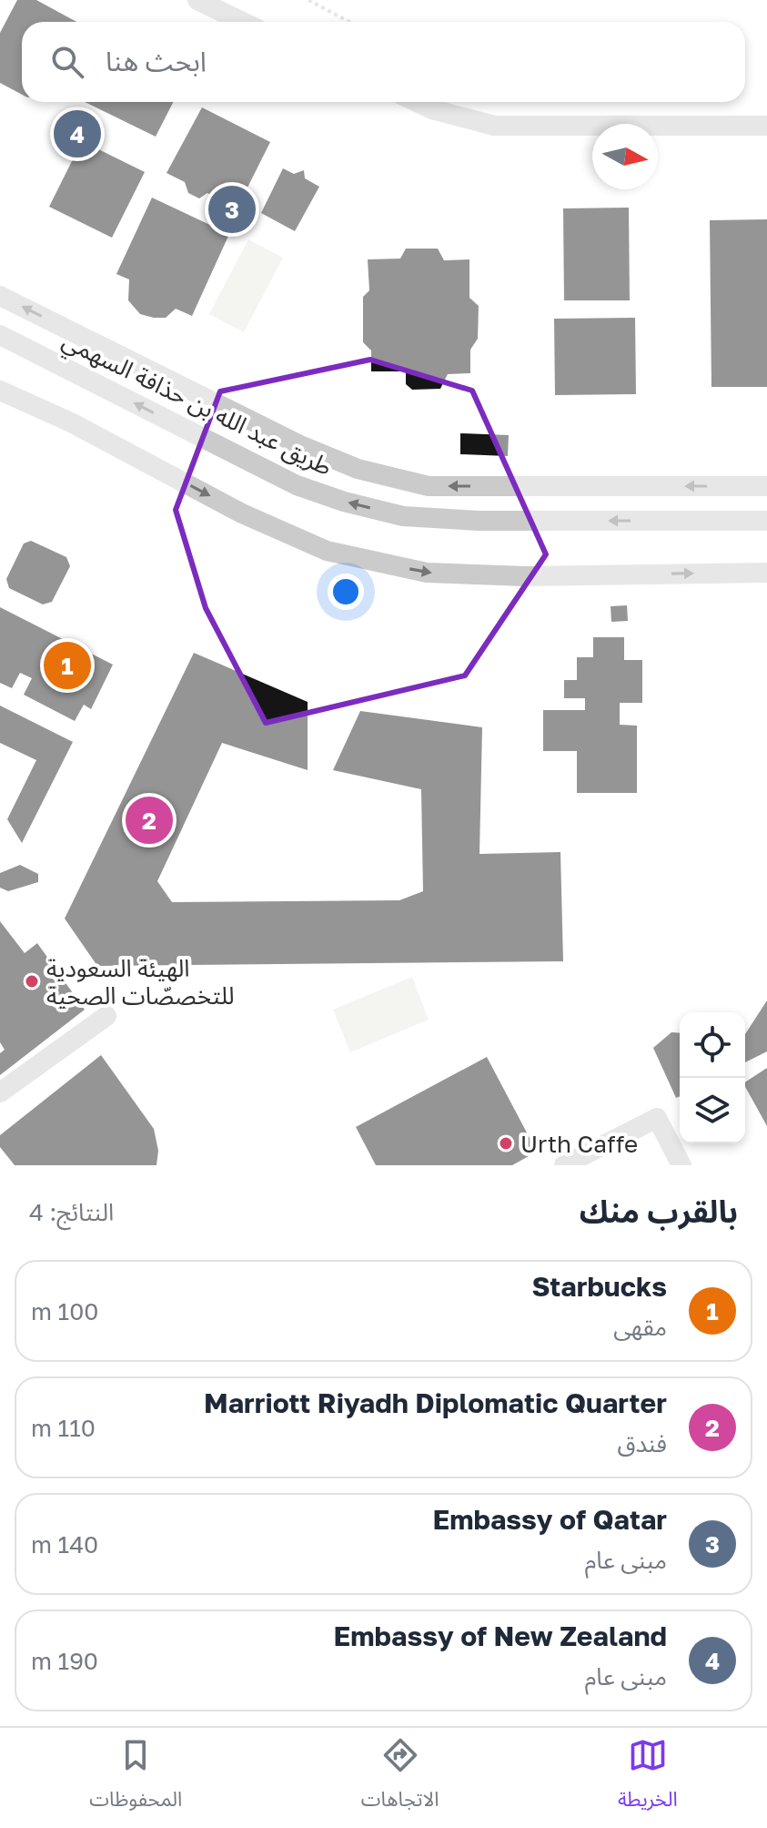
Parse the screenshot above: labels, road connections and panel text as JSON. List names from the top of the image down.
{
  "streets": {
    "street": ["طريق عبد الله بن حذافة السهمي"]
  },
  "places": ["الهيئة السعودية للتخصصّات الصحية", "Urth Caffe"],
  "north": "right",
  "page": {
    "search": "ابحث هنا",
    "pins": [
      "4",
      "3",
      "1",
      "2"
    ],
    "heading": ["بالقرب منك", "النتائج: 4"],
    "list": [
      {
        "mark": "1",
        "name": "Starbucks",
        "note": "مقهى",
        "value": "100 m"
      },
      {
        "mark": "2",
        "name": "Marriott Riyadh Diplomatic Quarter",
        "note": "فندق",
        "value": "110 m"
      },
      {
        "mark": "3",
        "name": "Embassy of Qatar",
        "note": "مبنى عام",
        "value": "140 m"
      },
      {
        "mark": "4",
        "name": "Embassy of New Zealand",
        "note": "مبنى عام",
        "value": "190 m"
      }
    ],
    "nav": ["الخريطة", "الاتجاهات", "المحفوظات"]
  }
}
